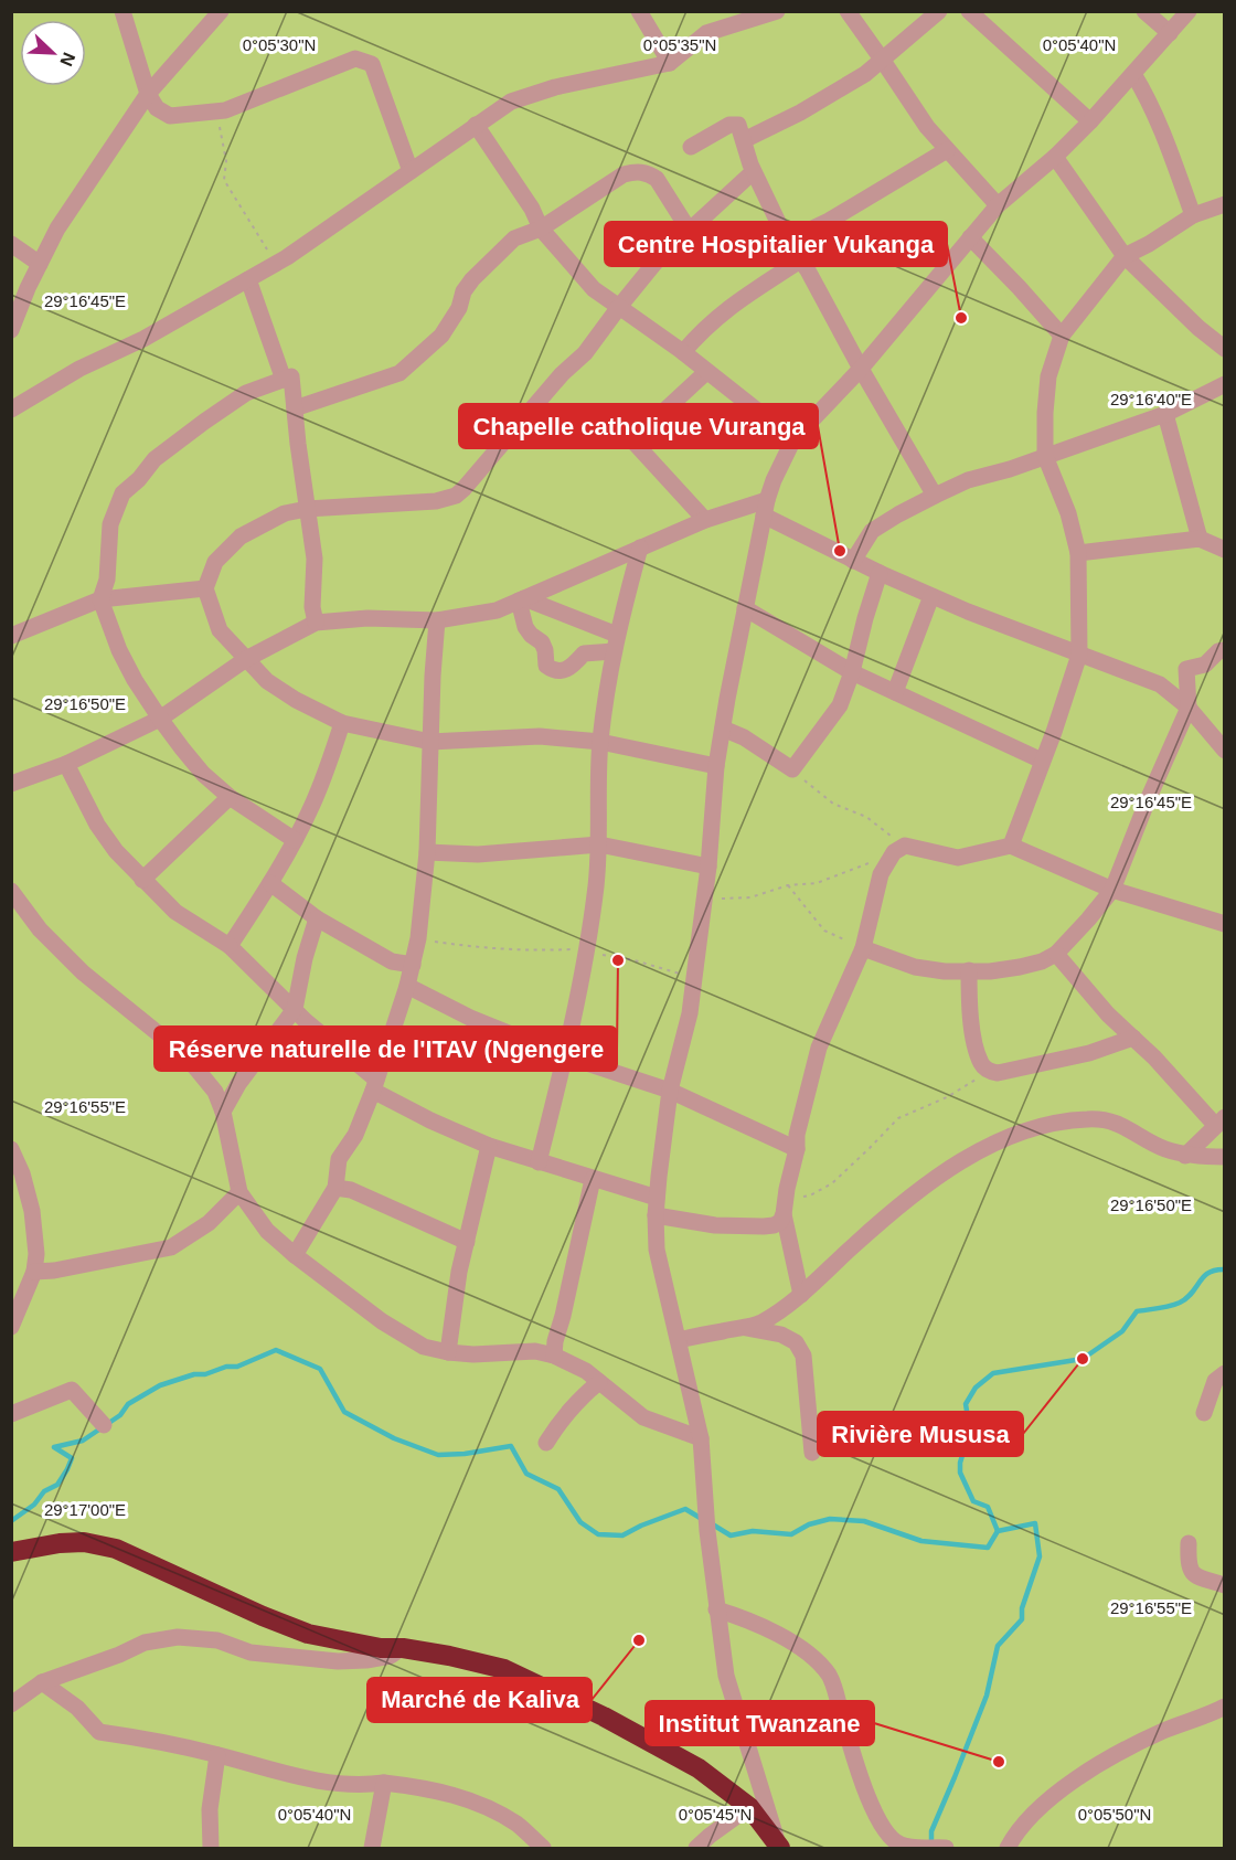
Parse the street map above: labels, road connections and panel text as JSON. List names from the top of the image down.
{
  "places": [
    "Centre Hospitalier Vukanga",
    "Chapelle catholique Vuranga",
    "Réserve naturelle de l'ITAV (Ngengere",
    "Rivière Mususa",
    "Marché de Kaliva",
    "Institut Twanzane"
  ],
  "north": "bottom right",
  "coordinates": [
    "0°05'35\"N",
    "0°05'40\"N",
    "0°05'30\"N",
    "29°16'45\"E",
    "29°16'40\"E",
    "29°16'50\"E",
    "29°16'55\"E",
    "29°17'00\"E",
    "0°05'45\"N",
    "0°05'50\"N"
  ]
}
